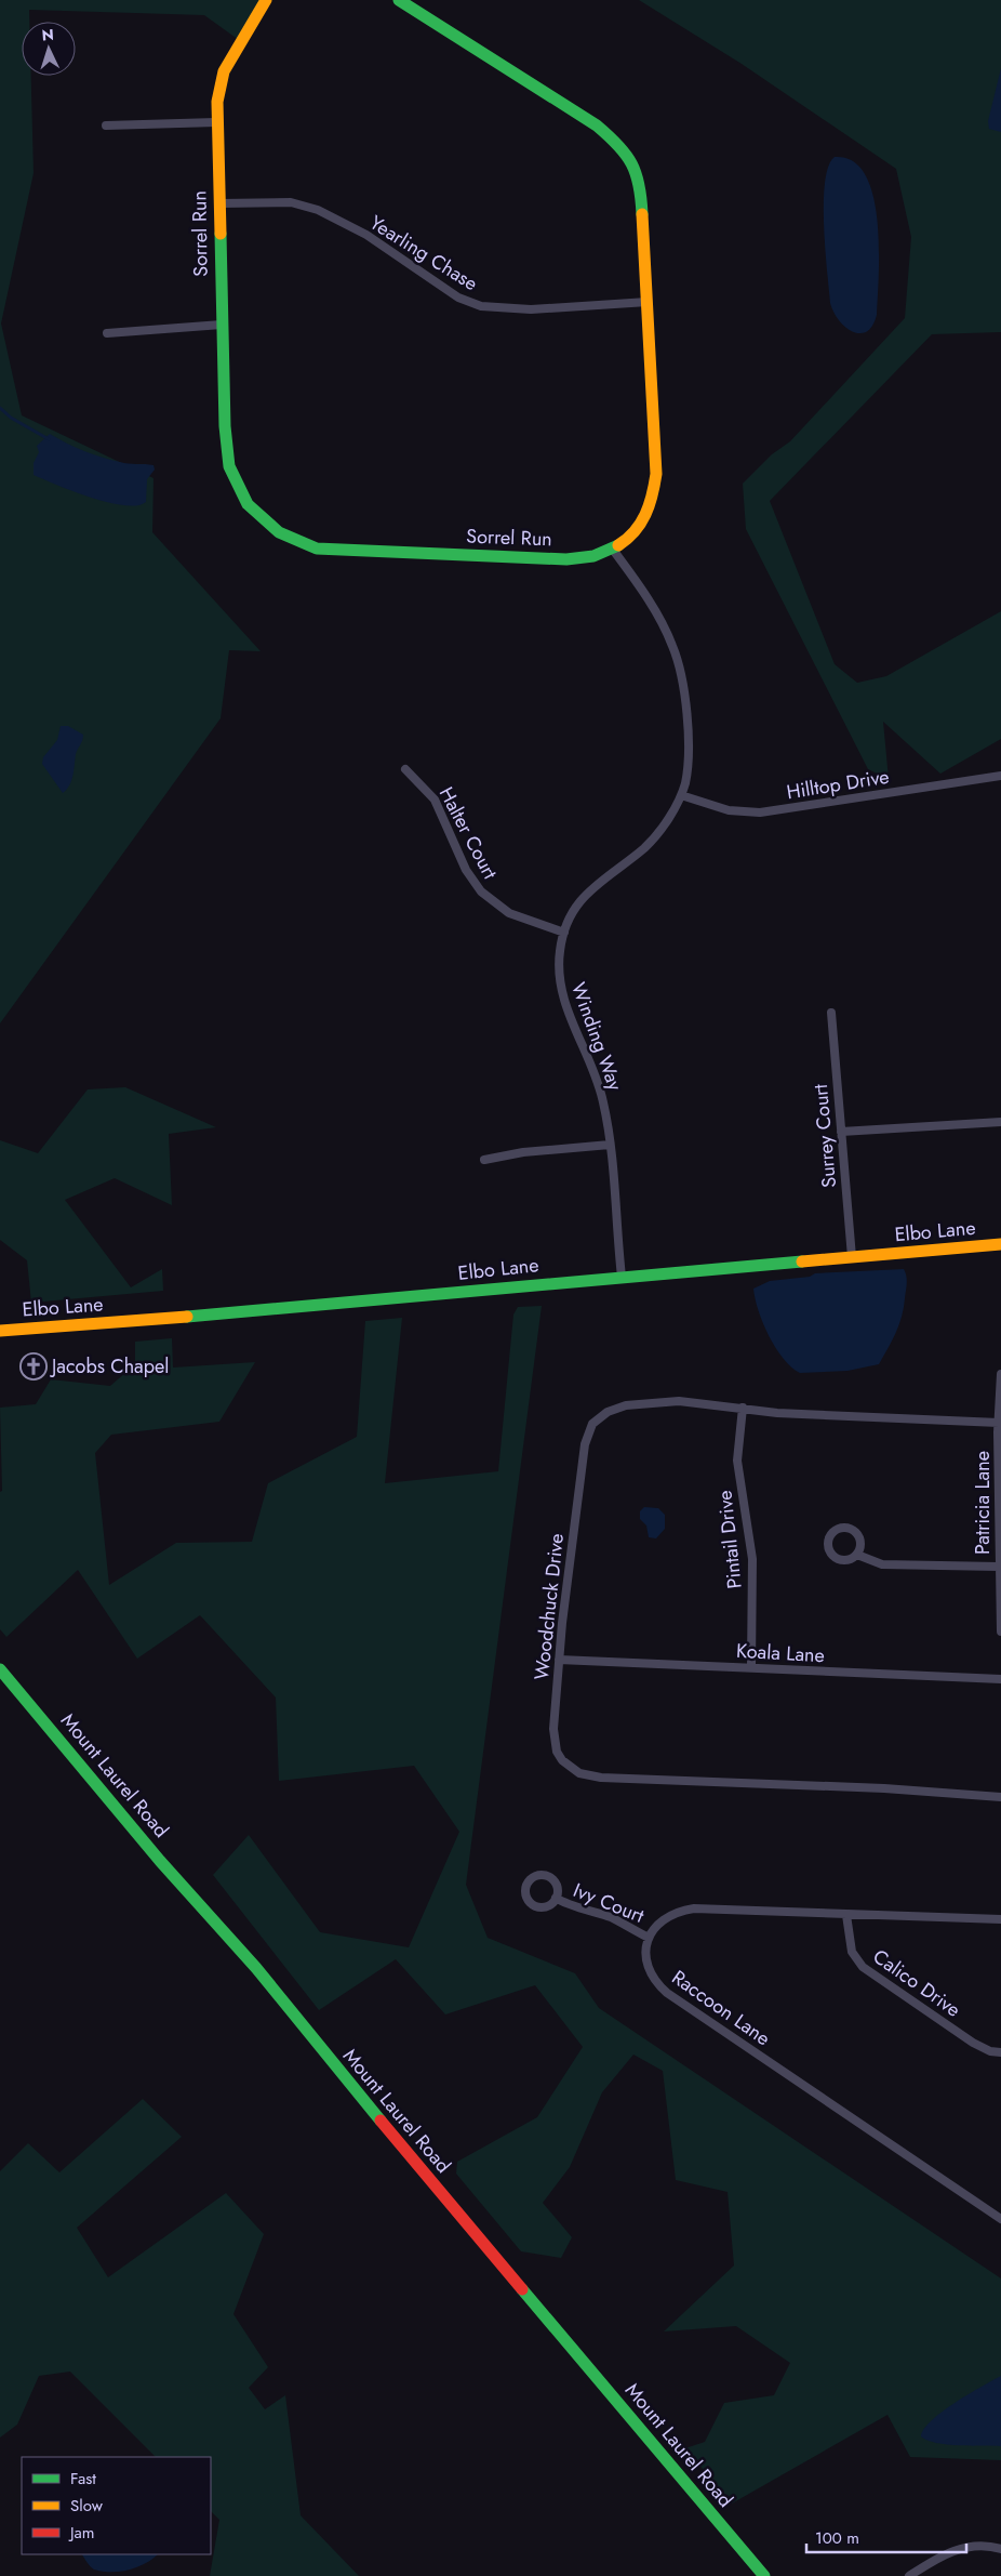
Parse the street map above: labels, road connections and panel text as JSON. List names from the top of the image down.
{
  "streets": {
    "street": [
      "Sorrel Run",
      "Yearling Chase",
      "Hilltop Drive",
      "Halter Court",
      "Winding Way",
      "Surrey Court",
      "Elbo Lane",
      "Patricia Lane",
      "Pintail Drive",
      "Woodchuck Drive",
      "Koala Lane",
      "Mount Laurel Road",
      "Ivy Court",
      "Calico Drive",
      "Raccoon Lane"
    ]
  },
  "crossings": [
    ["Sorrel Run", "Yearling Chase"],
    ["Sorrel Run", "Winding Way"],
    ["Hilltop Drive", "Winding Way"],
    ["Halter Court", "Winding Way"],
    ["Winding Way", "Elbo Lane"],
    ["Surrey Court", "Elbo Lane"],
    ["Patricia Lane", "Woodchuck Drive"],
    ["Pintail Drive", "Woodchuck Drive"],
    ["Pintail Drive", "Koala Lane"],
    ["Woodchuck Drive", "Koala Lane"],
    ["Ivy Court", "Raccoon Lane"]
  ],
  "places": {
    "church": ["Jacobs Chapel"]
  },
  "legend": ["Fast", "Slow", "Jam"],
  "scale_bar": "100 m",
  "north": "top"
}
